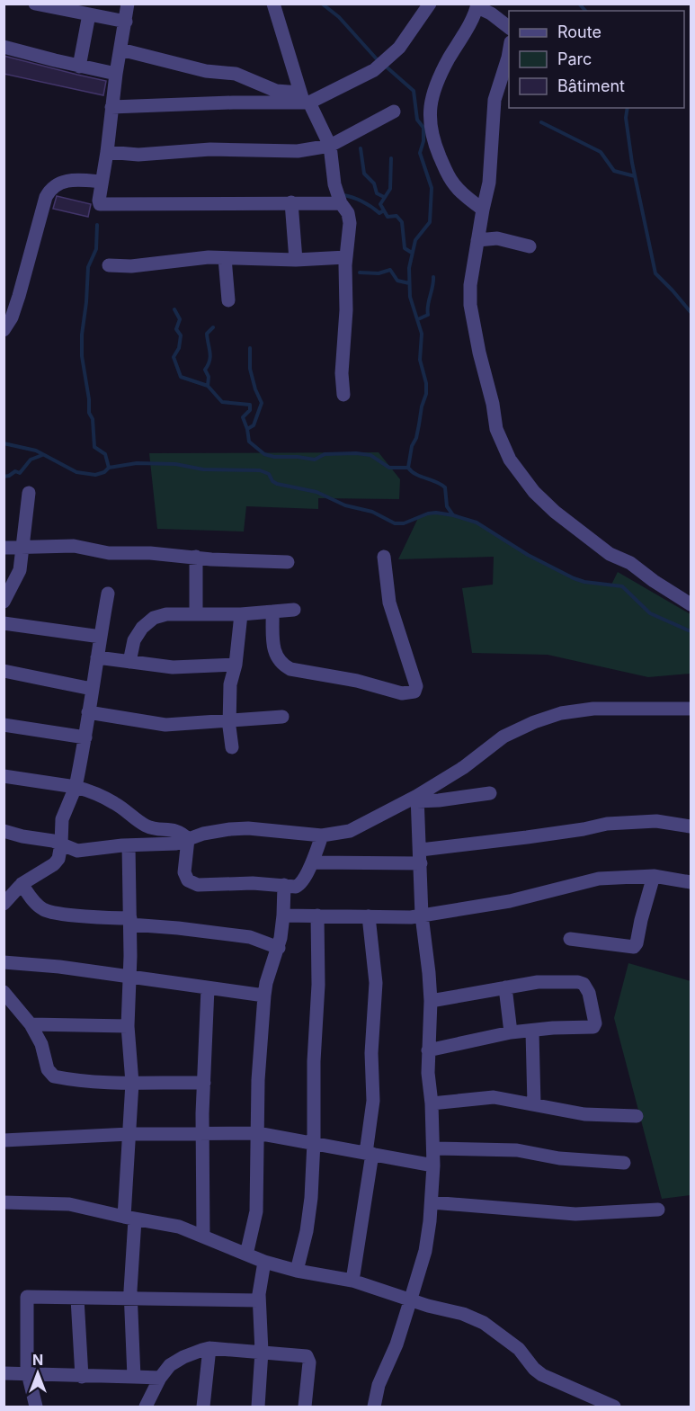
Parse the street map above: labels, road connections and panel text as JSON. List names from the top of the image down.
{
  "legend": ["Route", "Parc", "Bâtiment"],
  "north": "top"
}
